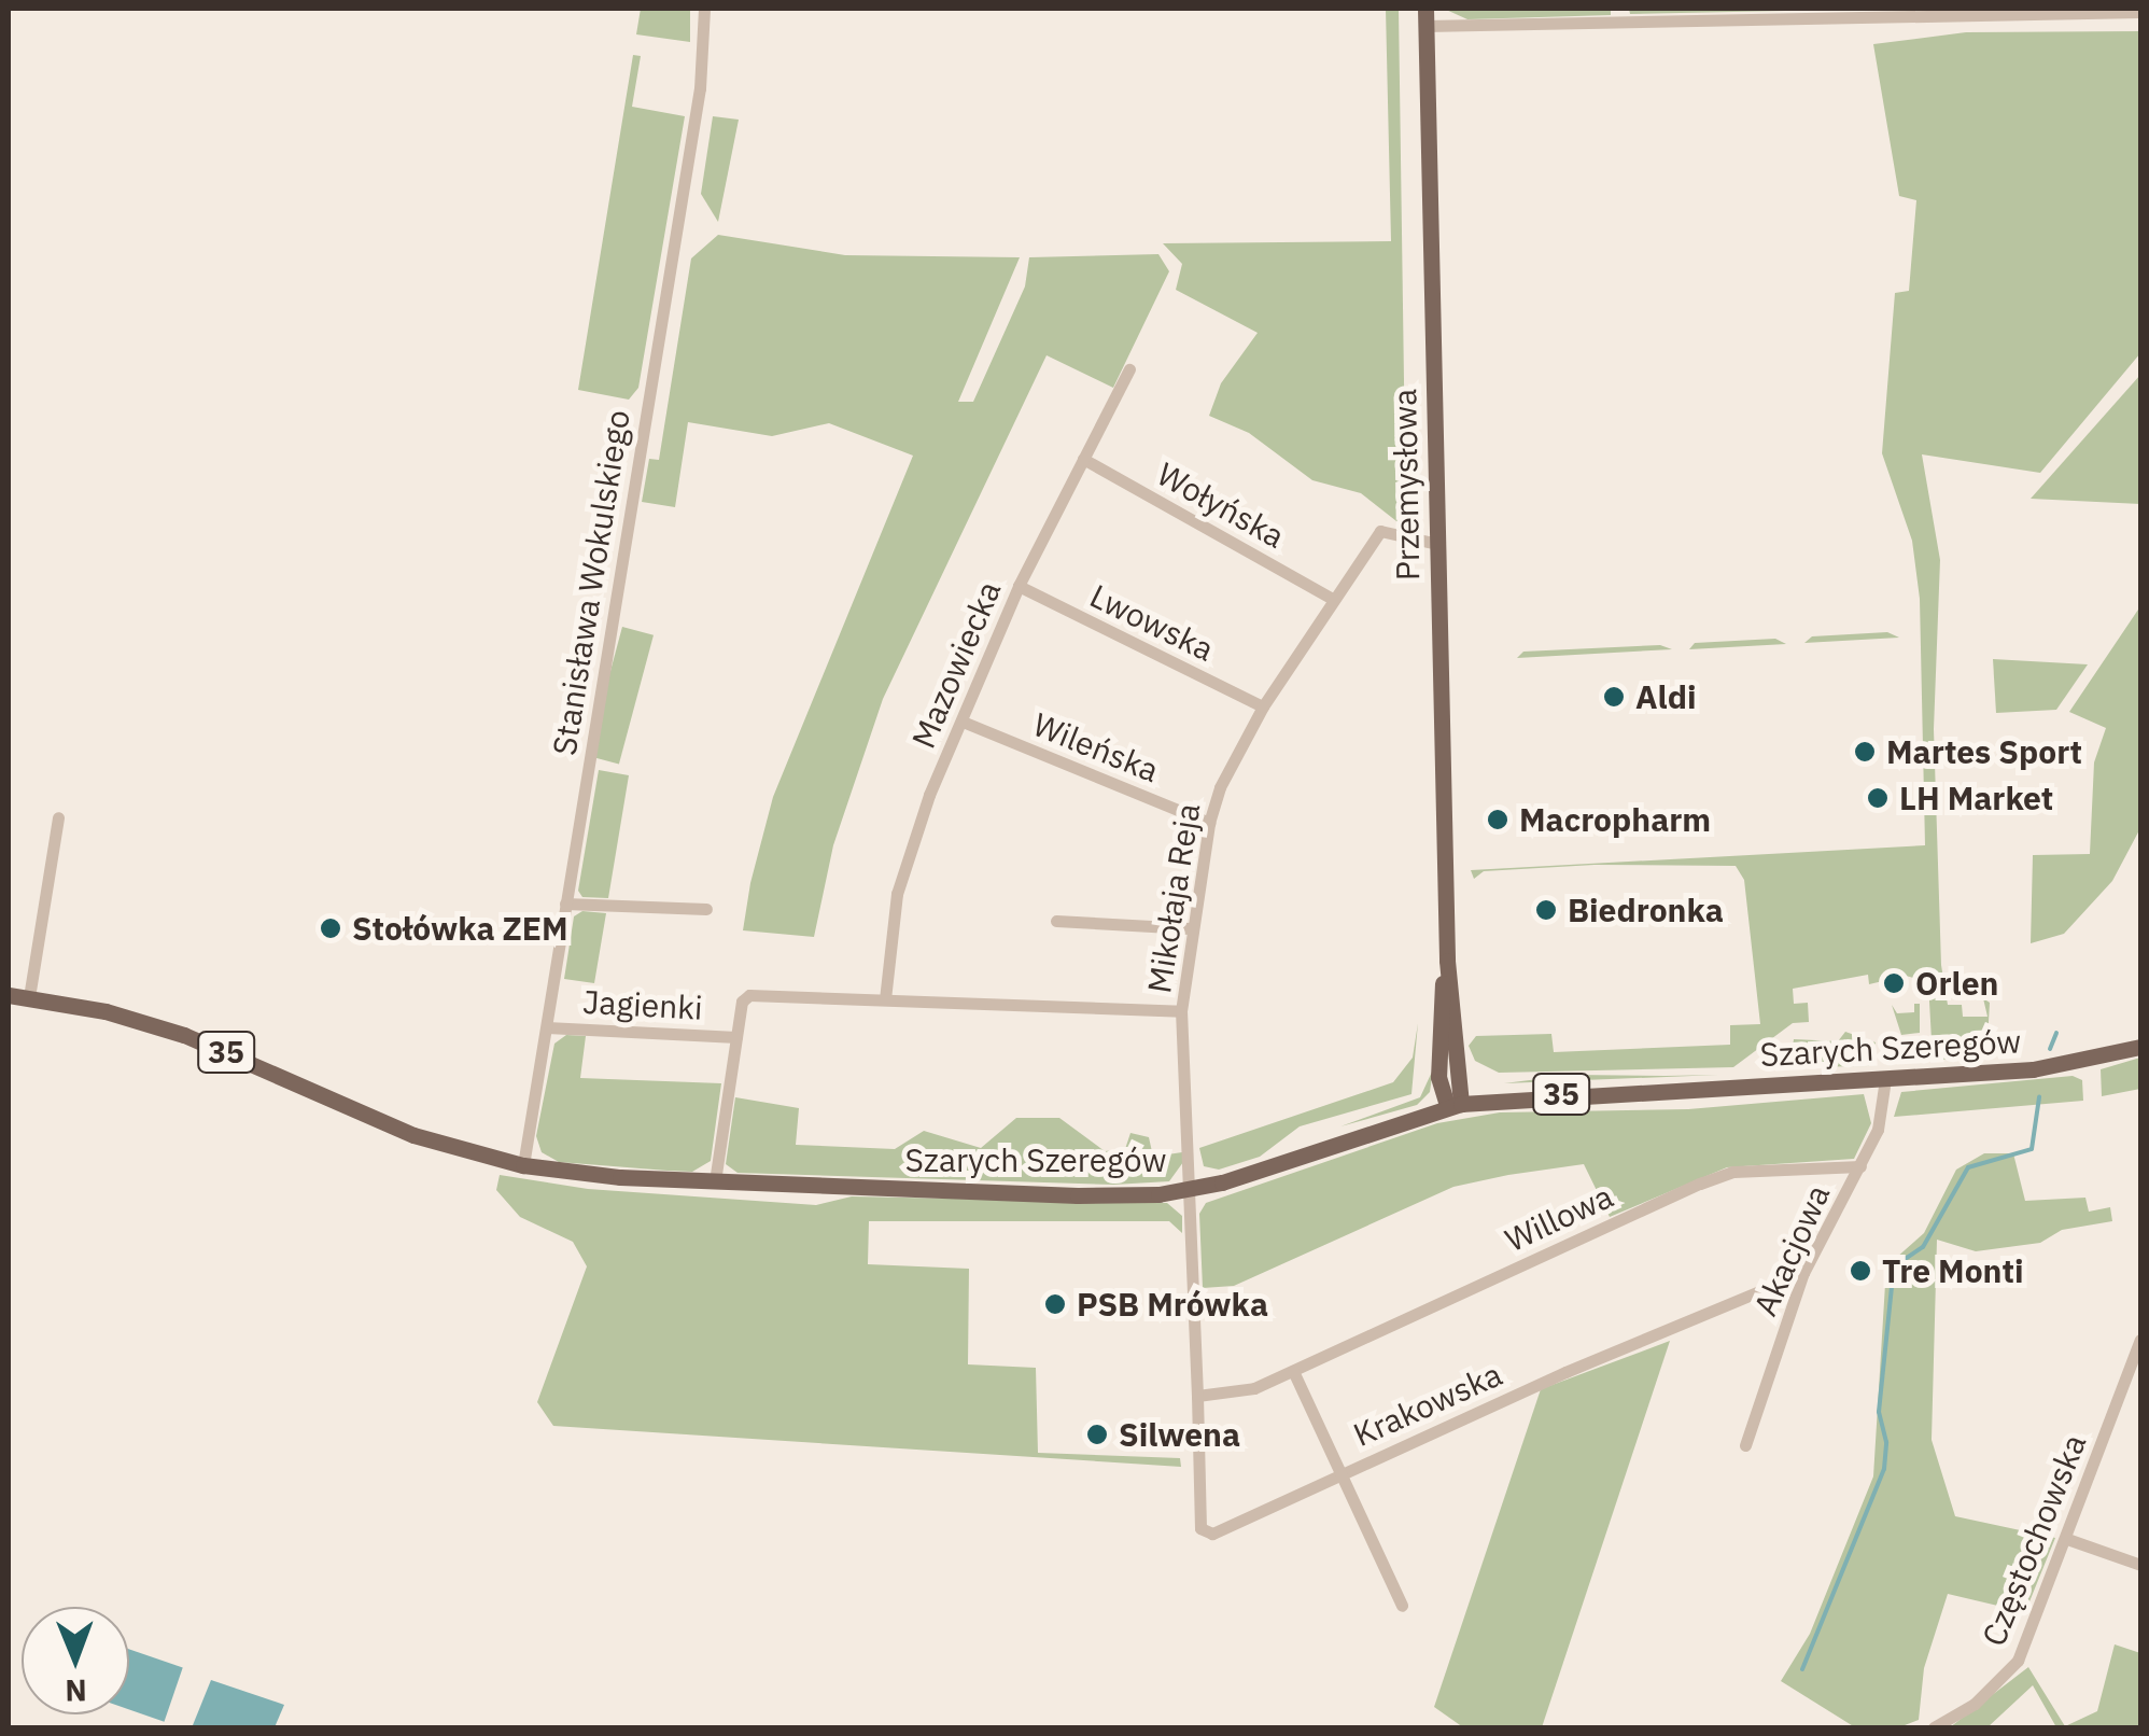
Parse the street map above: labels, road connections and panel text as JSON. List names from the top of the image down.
{
  "streets": {
    "main road": ["Przemysłowa", "Szarych Szeregów", "35"],
    "street": [
      "Wołyńska",
      "Stanisława Wokulskiego",
      "Lwowska",
      "Mazowiecka",
      "Wileńska",
      "Mikołaja Reja",
      "Jagienki",
      "Willowa",
      "Akacjowa",
      "Krakowska",
      "Częstochowska"
    ]
  },
  "crossings": [
    ["Przemysłowa", "Mikołaja Reja"],
    ["Przemysłowa", "Szarych Szeregów"],
    ["Wołyńska", "Mazowiecka"],
    ["Wołyńska", "Mikołaja Reja"],
    ["Stanisława Wokulskiego", "Jagienki"],
    ["Stanisława Wokulskiego", "Szarych Szeregów"],
    ["Lwowska", "Mazowiecka"],
    ["Lwowska", "Mikołaja Reja"],
    ["Mazowiecka", "Wileńska"],
    ["Wileńska", "Mikołaja Reja"],
    ["Mikołaja Reja", "Szarych Szeregów"],
    ["Mikołaja Reja", "Krakowska"],
    ["Szarych Szeregów", "Akacjowa"],
    ["Szarych Szeregów", "Krakowska"],
    ["Willowa", "Akacjowa"],
    ["Willowa", "Krakowska"],
    ["Akacjowa", "Krakowska"]
  ],
  "places": [
    "Aldi",
    "Martes Sport",
    "LH Market",
    "Macropharm",
    "Biedronka",
    "Stołówka ZEM",
    "Orlen",
    "Tre Monti",
    "PSB Mrówka",
    "Silwena"
  ],
  "north": "bottom"
}
